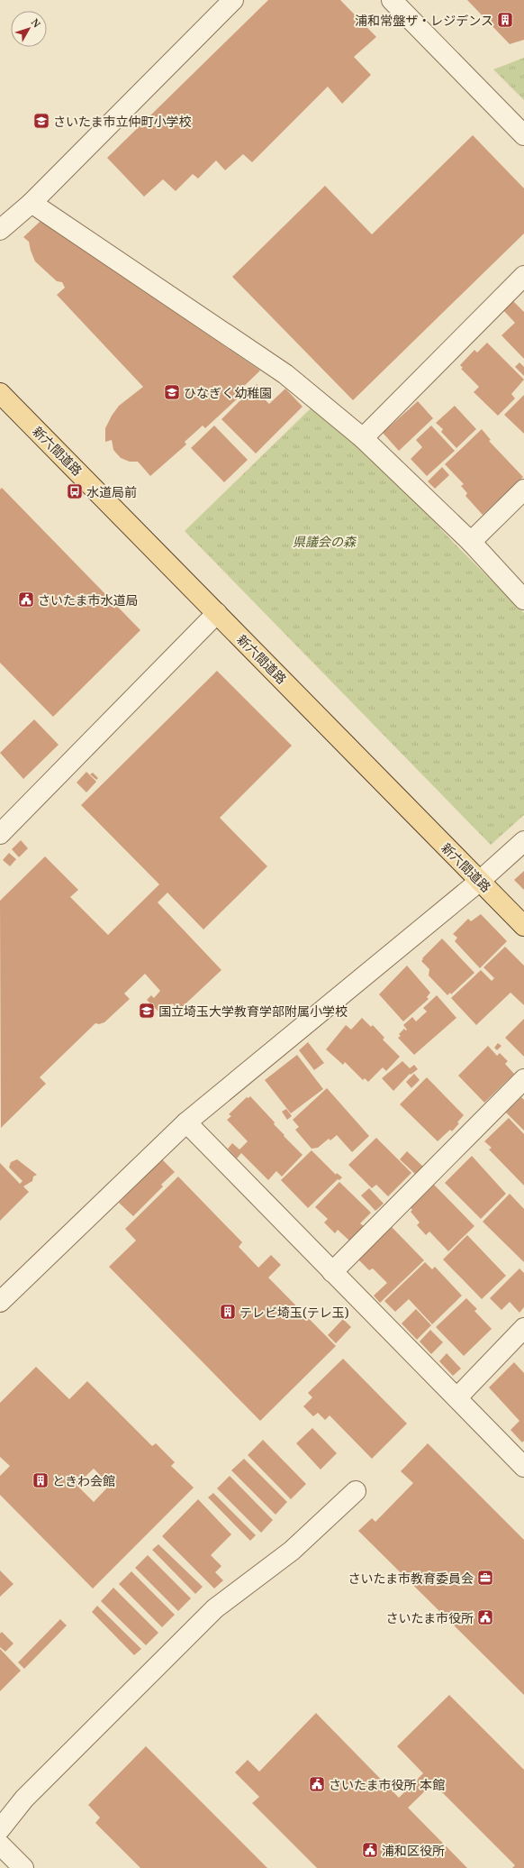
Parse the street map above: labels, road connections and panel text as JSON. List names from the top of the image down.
{
  "streets": {
    "main road": ["新六間道路"]
  },
  "parks": ["県議会の森"],
  "places": {
    "building": ["浦和常盤ザ・レジデンス", "テレビ埼玉(テレ玉)", "ときわ会館"],
    "school or university": ["さいたま市立仲町小学校", "ひなぎく幼稚園", "国立埼玉大学教育学部附属小学校"],
    "bus stop": ["水道局前"],
    "public building": [
      "さいたま市水道局",
      "さいたま市役所",
      "さいたま市役所 本館",
      "浦和区役所"
    ],
    "office": ["さいたま市教育委員会"]
  },
  "north": "top right"
}
